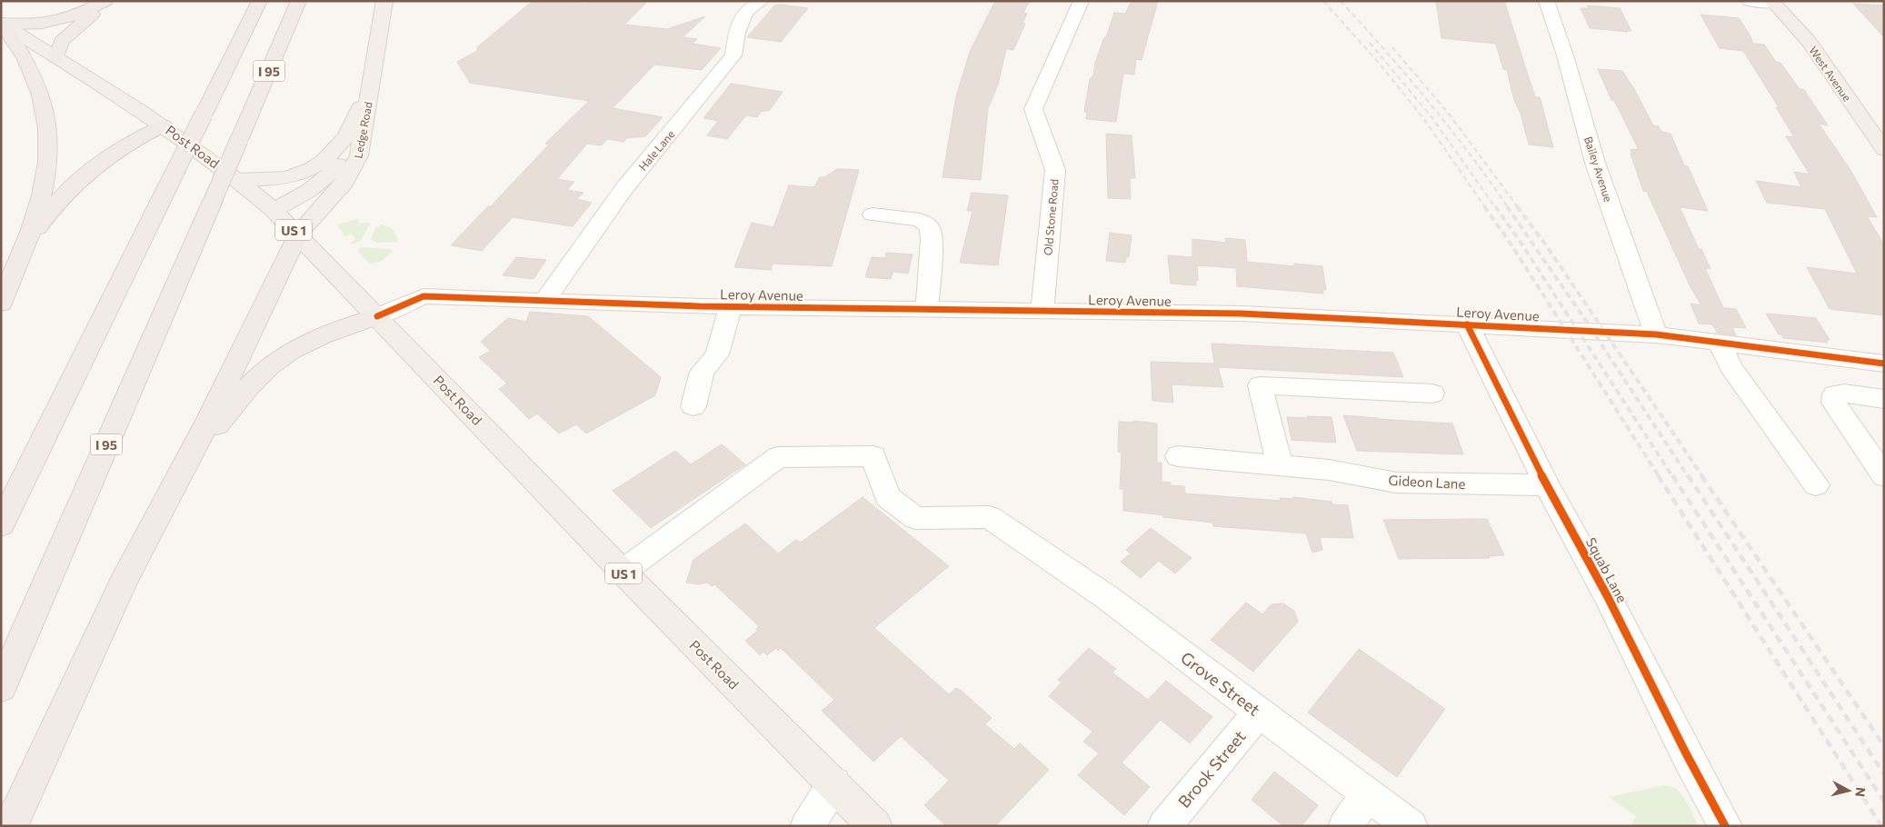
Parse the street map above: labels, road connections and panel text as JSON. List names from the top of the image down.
{
  "streets": {
    "highway": ["I 95"],
    "main road": [
      "West Avenue",
      "Ledge Road",
      "Post Road",
      "US 1"
    ],
    "street": [
      "Hale Lane",
      "Bailey Avenue",
      "Old Stone Road",
      "Leroy Avenue",
      "Gideon Lane",
      "Squab Lane",
      "Grove Street",
      "Brook Street"
    ]
  },
  "crossings": [
    ["Ledge Road", "Post Road"],
    ["Post Road", "Leroy Avenue"],
    ["Post Road", "Grove Street"],
    ["Hale Lane", "Leroy Avenue"],
    ["Bailey Avenue", "Leroy Avenue"],
    ["Old Stone Road", "Leroy Avenue"],
    ["Leroy Avenue", "Squab Lane"],
    ["Gideon Lane", "Squab Lane"],
    ["Grove Street", "Brook Street"]
  ],
  "north": "right"
}
